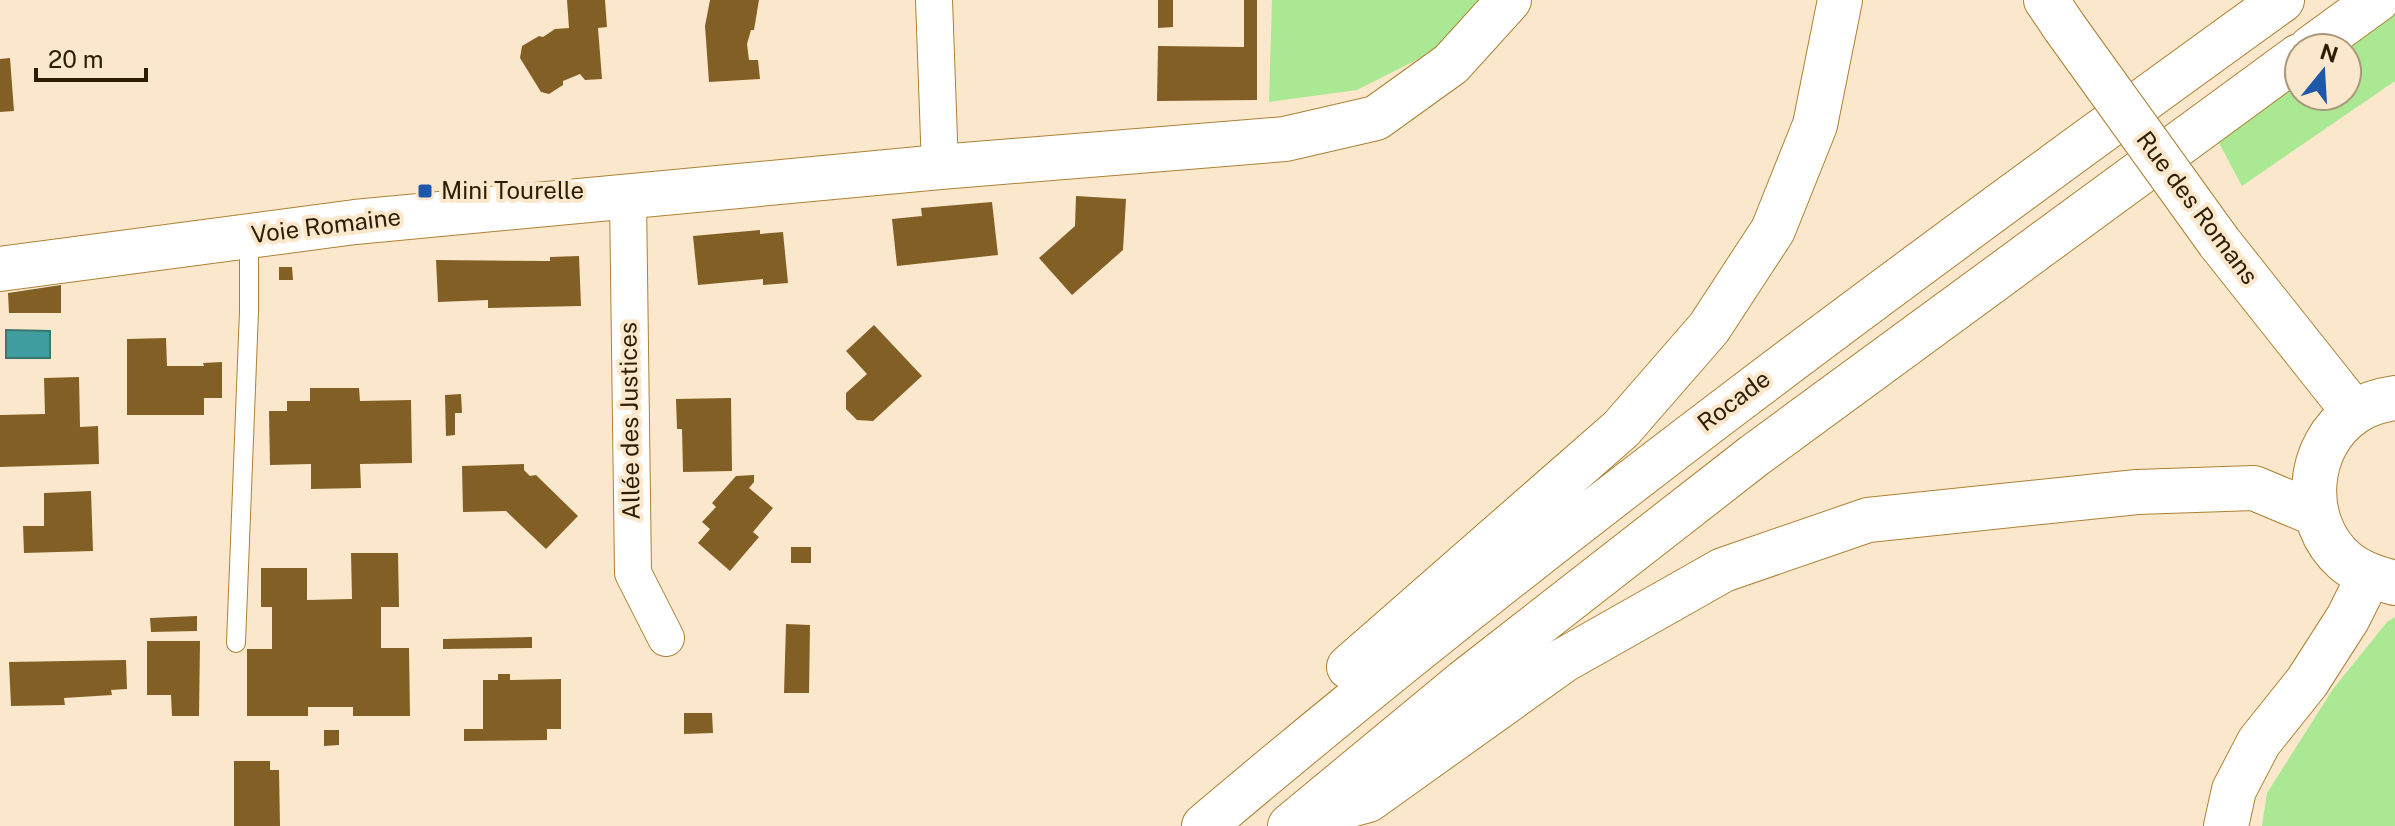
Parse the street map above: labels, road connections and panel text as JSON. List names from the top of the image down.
{
  "streets": {
    "main road": ["Rue des Romans", "Voie Romaine", "Rocade"],
    "street": ["Allée des Justices"]
  },
  "crossings": [
    ["Voie Romaine", "Allée des Justices"]
  ],
  "places": {
    "transit": ["Mini Tourelle"]
  },
  "scale_bar": "20 m",
  "north": "top"
}
